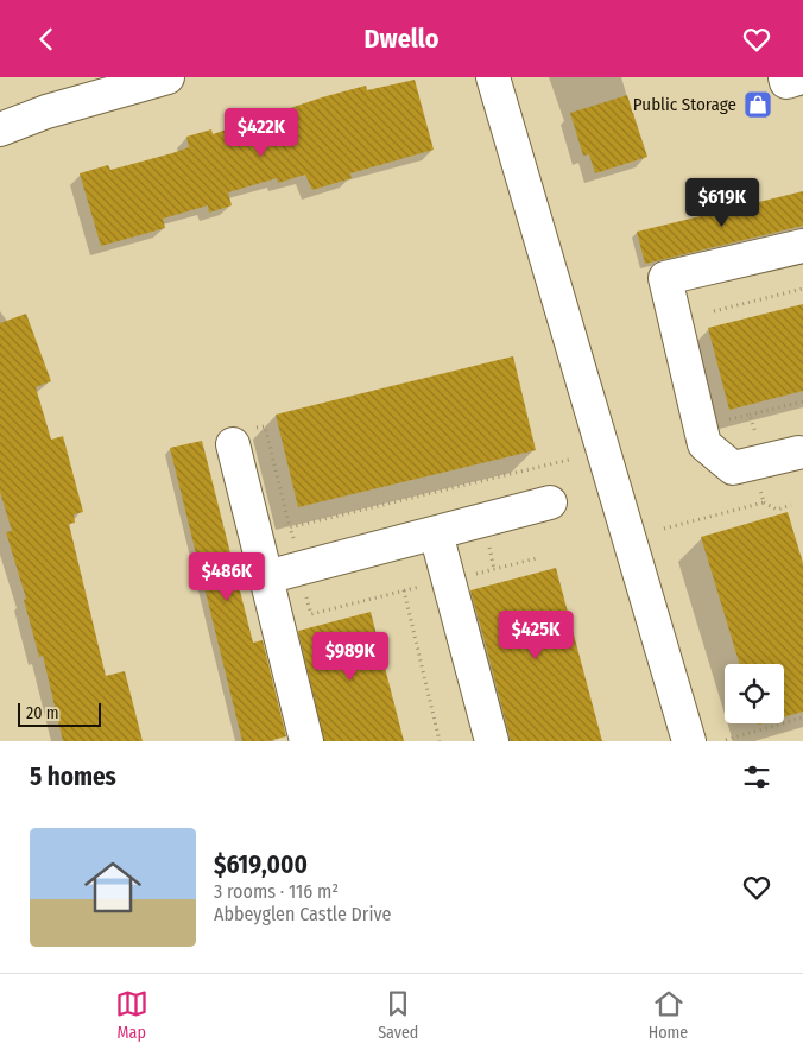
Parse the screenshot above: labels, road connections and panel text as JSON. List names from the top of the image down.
{
  "places": {
    "shop": ["Public Storage"]
  },
  "scale_bar": "20 m",
  "page": {
    "header": "Dwello",
    "price": [
      "$422K",
      "$619K",
      "$486K",
      "$425K",
      "$989K"
    ],
    "scale": "20 m",
    "heading": "5 homes",
    "list": [
      {
        "name": "$619,000",
        "note": "3 rooms · 116 m² · Abbeyglen Castle Drive"
      }
    ],
    "tabs": ["Map", "Saved", "Home"]
  }
}
